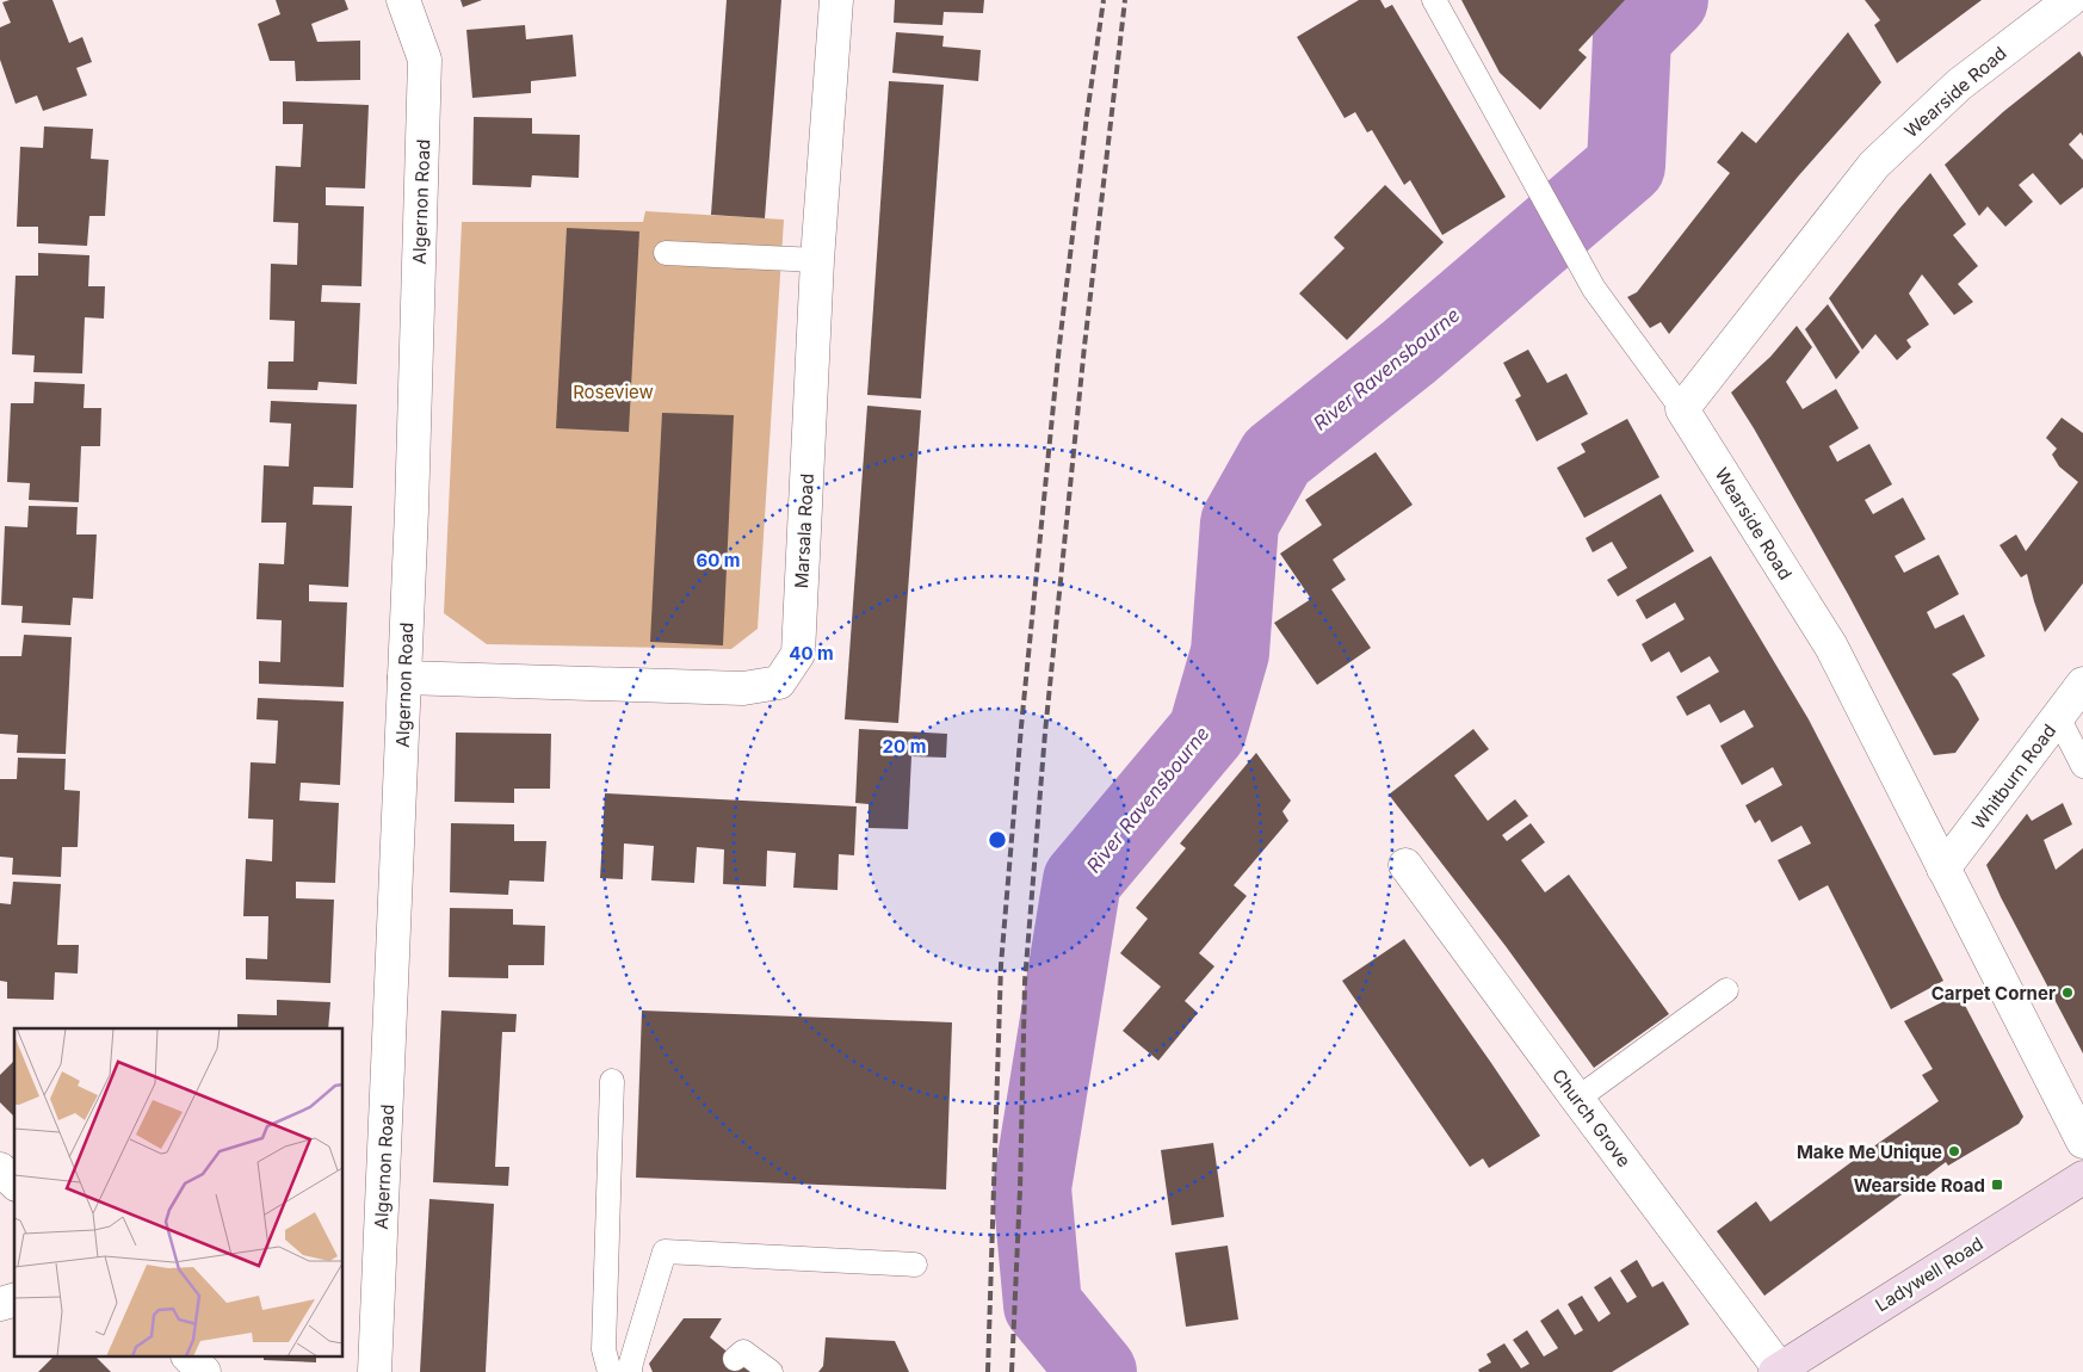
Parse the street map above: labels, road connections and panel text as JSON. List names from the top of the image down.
{
  "streets": {
    "main road": ["Ladywell Road"],
    "street": [
      "Wearside Road",
      "Algernon Road",
      "Marsala Road",
      "Whitburn Road",
      "Church Grove"
    ]
  },
  "crossings": [
    ["Wearside Road", "Whitburn Road"],
    ["Algernon Road", "Marsala Road"],
    ["Church Grove", "Ladywell Road"]
  ],
  "water": ["River Ravensbourne"],
  "parks": ["Roseview"],
  "places": {
    "other": ["Carpet Corner", "Make Me Unique"],
    "transit": ["Wearside Road"]
  },
  "rings": ["60 m", "40 m", "20 m"]
}
